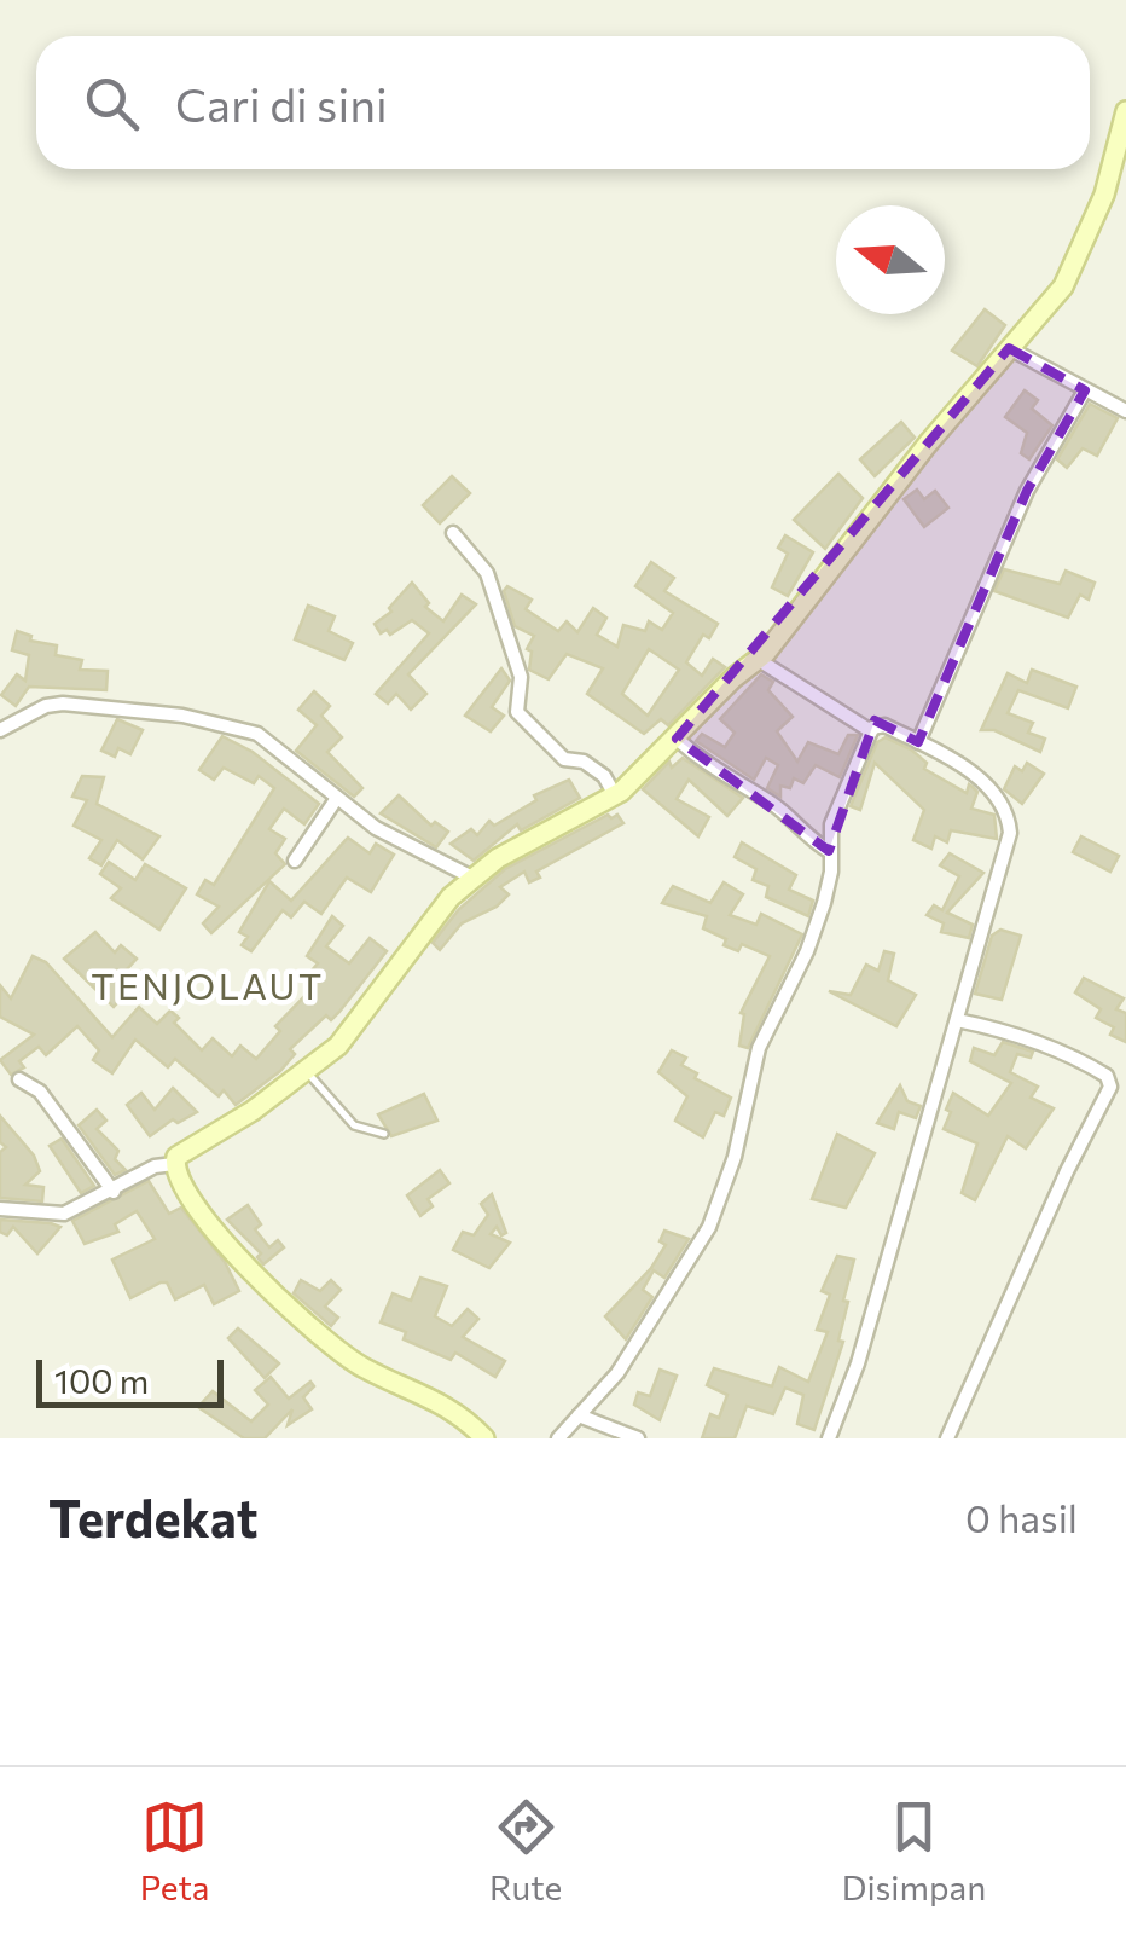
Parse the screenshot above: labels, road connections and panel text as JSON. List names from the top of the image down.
{
  "districts": ["TENJOLAUT"],
  "scale_bar": "100 m",
  "north": "left",
  "page": {
    "search": "Cari di sini",
    "scale": "100 m",
    "heading": ["Terdekat", "0 hasil"],
    "nav": ["Peta", "Rute", "Disimpan"]
  }
}
